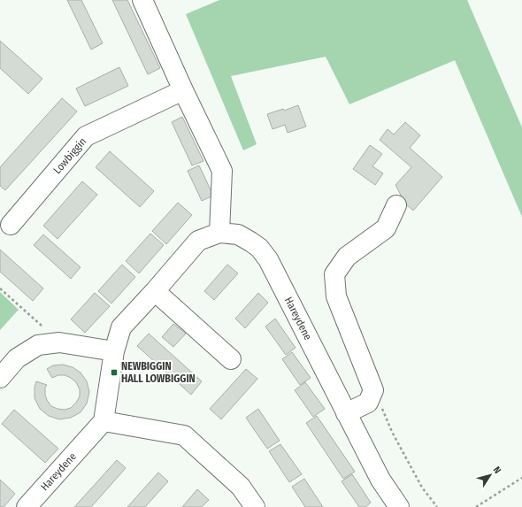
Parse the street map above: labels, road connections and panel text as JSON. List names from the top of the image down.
{
  "streets": {
    "street": ["Lowbiggin", "Hareydene"]
  },
  "places": {
    "transit": ["NEWBIGGIN HALL LOWBIGGIN"]
  },
  "north": "top right"
}
